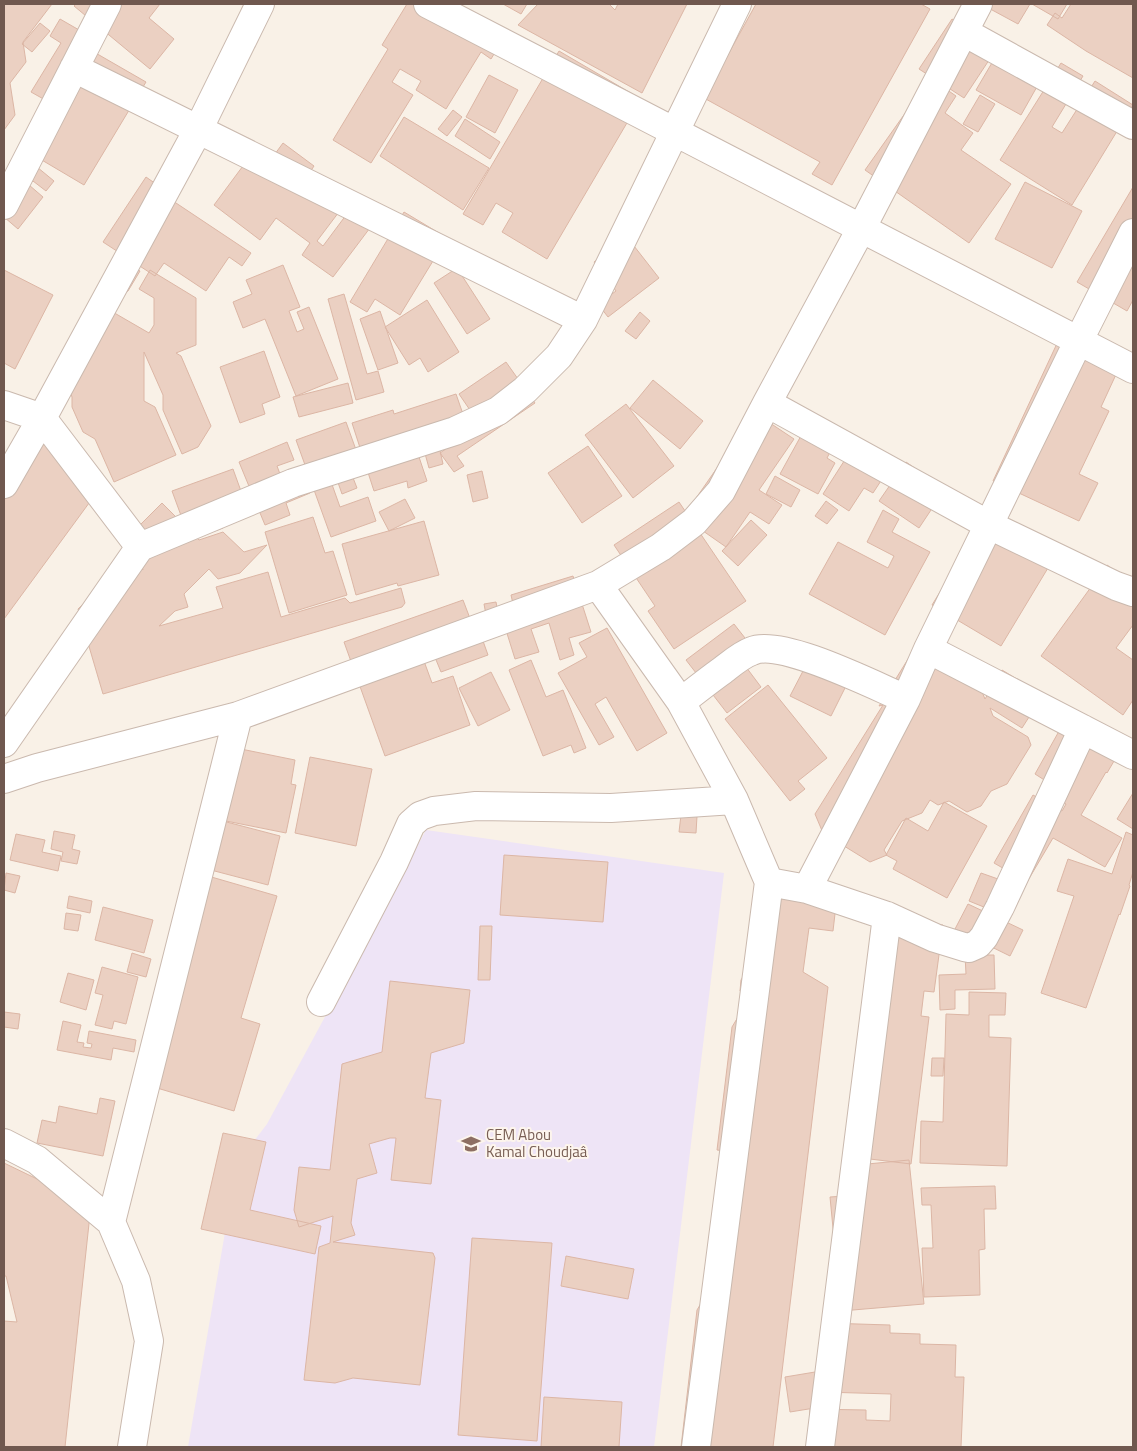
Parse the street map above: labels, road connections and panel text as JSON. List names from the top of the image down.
{
  "places": {
    "school or university": ["CEM Abou Kamal Choudjaâ"]
  }
}
